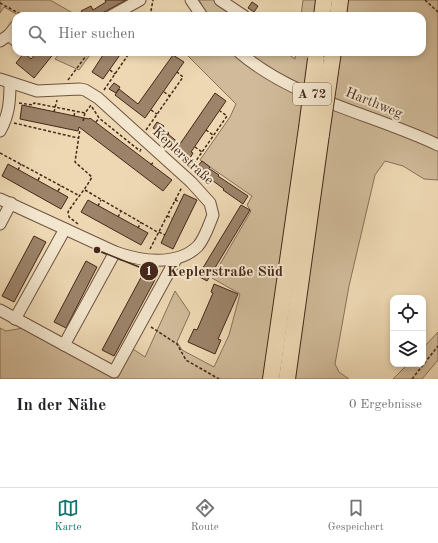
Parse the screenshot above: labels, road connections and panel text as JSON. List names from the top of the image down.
{
  "streets": {
    "highway": ["A 72"],
    "street": ["Harthweg", "Keplerstraße"]
  },
  "places": ["Keplerstraße Süd"],
  "page": {
    "search": "Hier suchen",
    "heading": ["In der Nähe", "0 Ergebnisse"],
    "nav": ["Karte", "Route", "Gespeichert"]
  }
}
